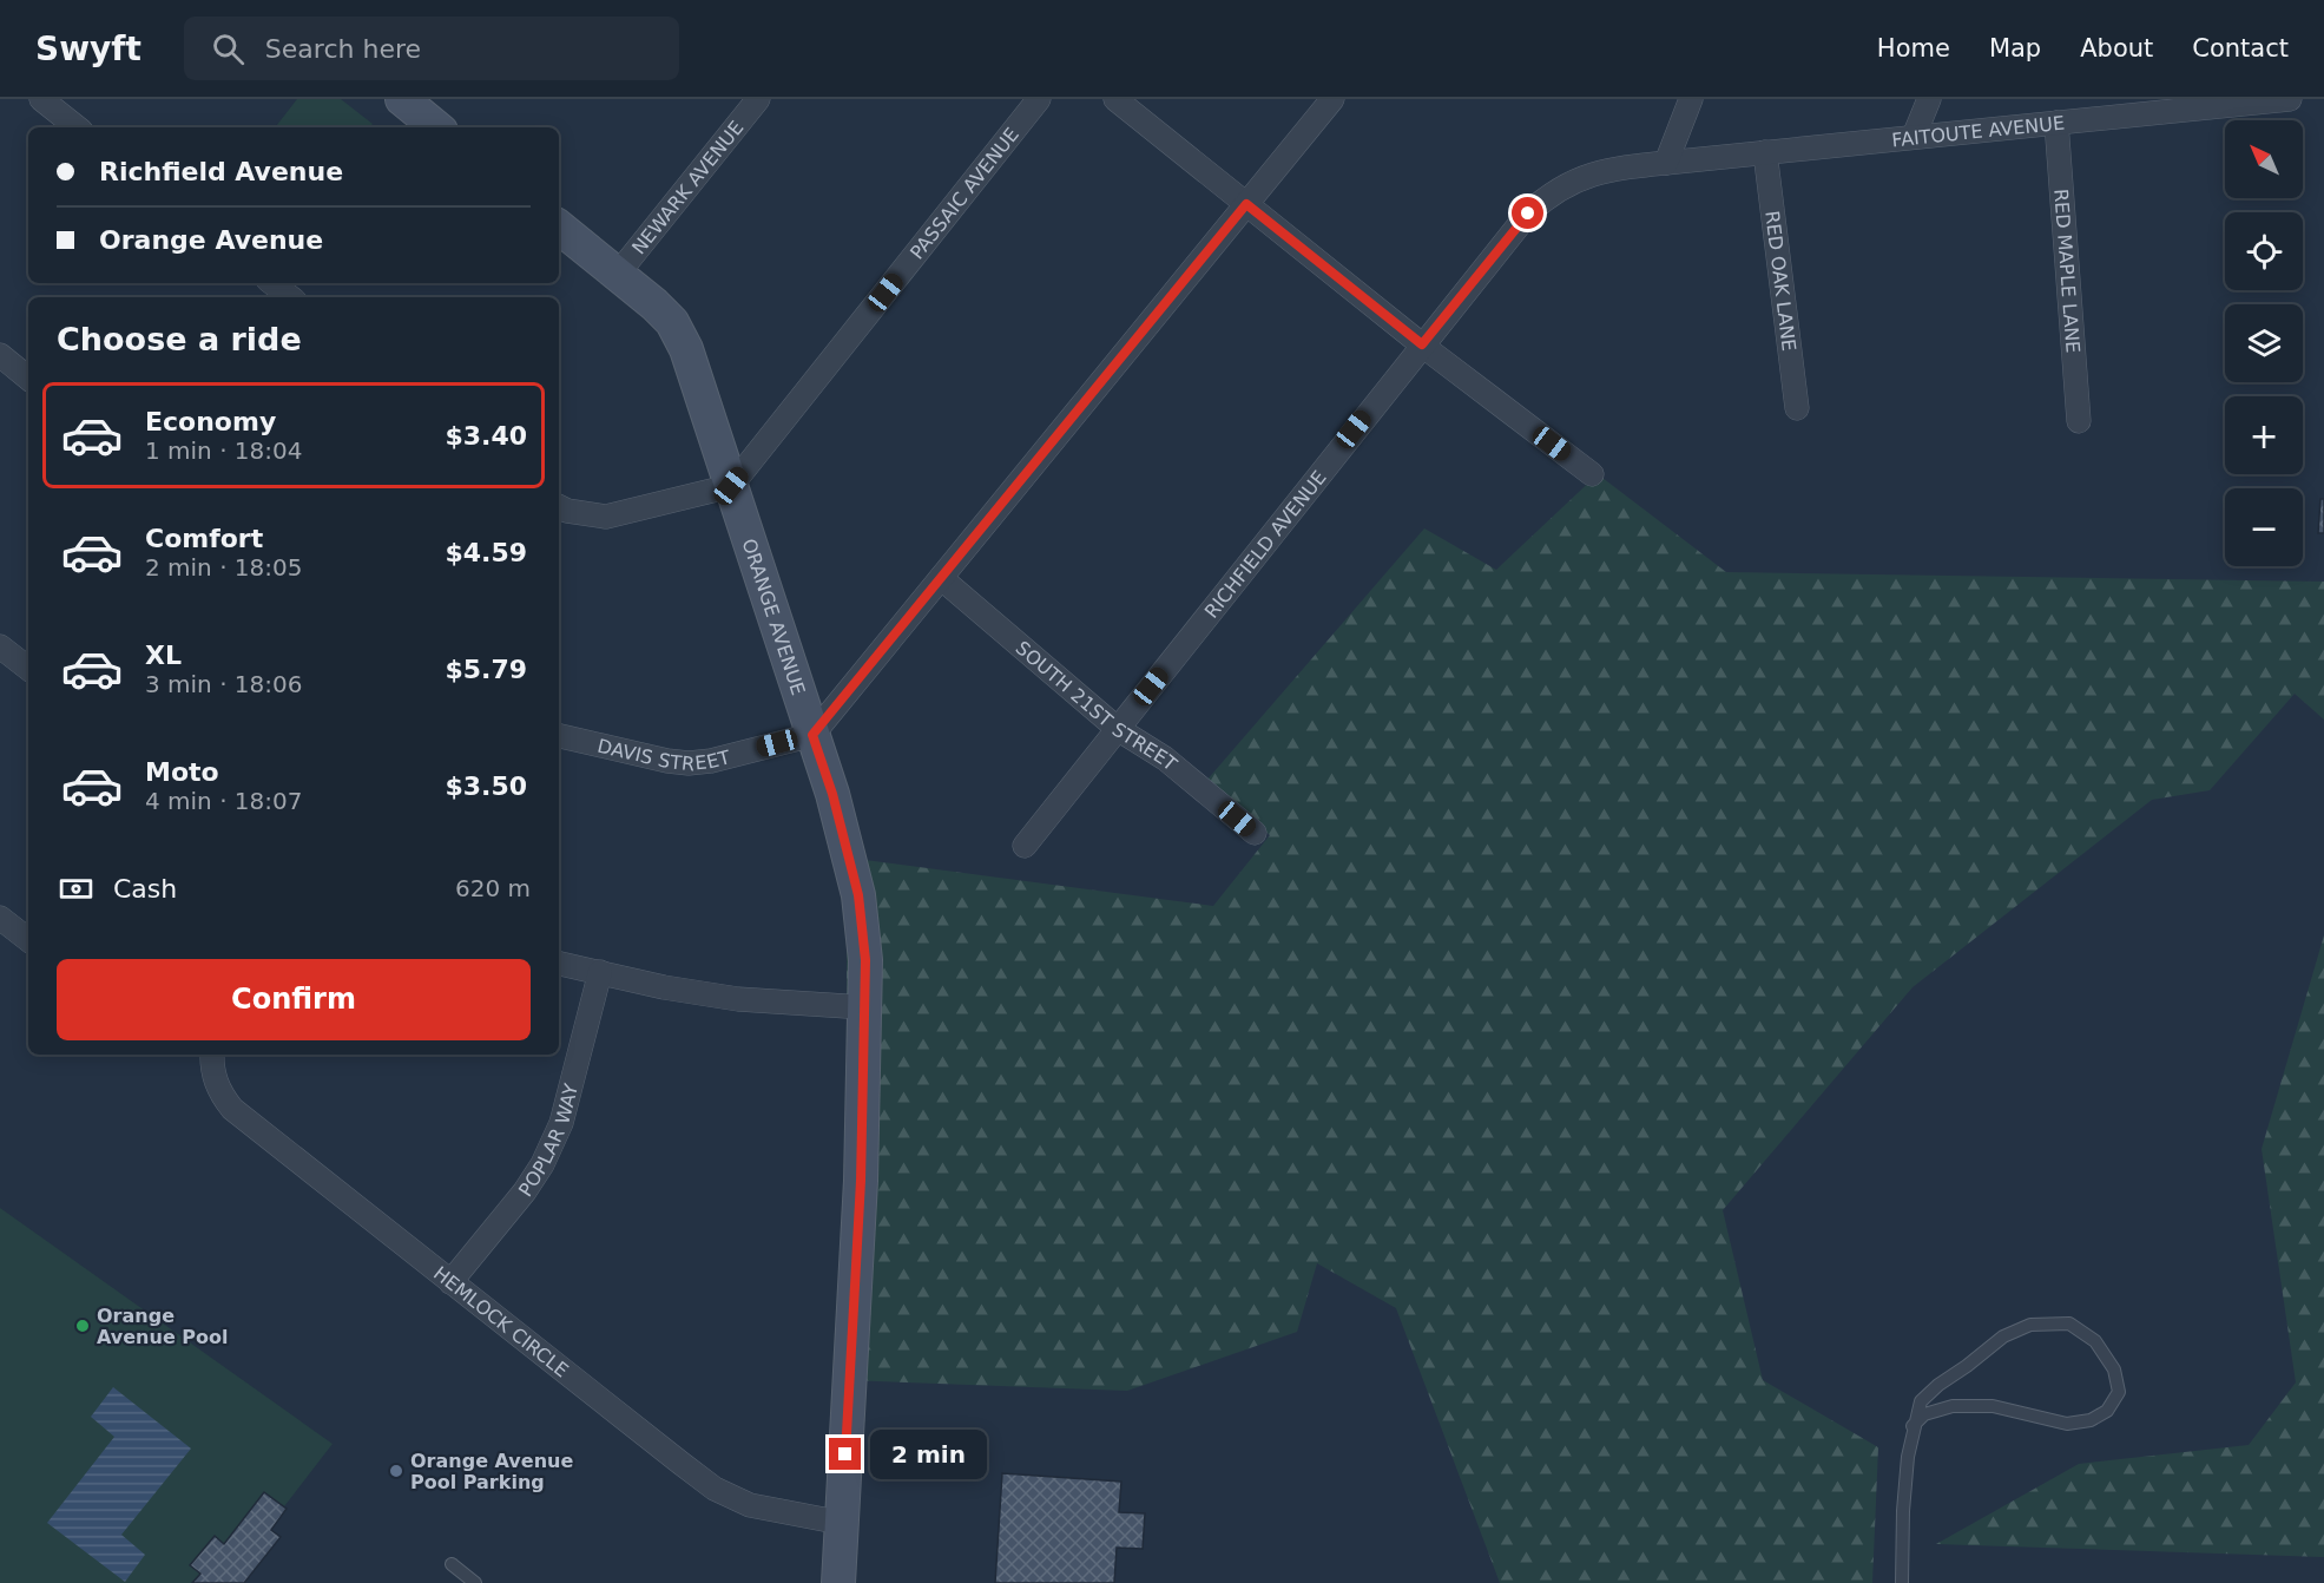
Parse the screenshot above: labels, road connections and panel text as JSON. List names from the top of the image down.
{
  "streets": {
    "street": [
      "FAITOUTE AVENUE",
      "NEWARK AVENUE",
      "PASSAIC AVENUE",
      "RED MAPLE LANE",
      "RED OAK LANE",
      "RICHFIELD AVENUE",
      "ORANGE AVENUE",
      "SOUTH 21ST STREET",
      "DAVIS STREET",
      "POPLAR WAY",
      "HEMLOCK CIRCLE"
    ]
  },
  "crossings": [
    ["FAITOUTE AVENUE", "RED MAPLE LANE"],
    ["FAITOUTE AVENUE", "RED OAK LANE"],
    ["FAITOUTE AVENUE", "RICHFIELD AVENUE"],
    ["NEWARK AVENUE", "ORANGE AVENUE"],
    ["PASSAIC AVENUE", "ORANGE AVENUE"],
    ["RICHFIELD AVENUE", "SOUTH 21ST STREET"],
    ["ORANGE AVENUE", "DAVIS STREET"],
    ["ORANGE AVENUE", "HEMLOCK CIRCLE"],
    ["POPLAR WAY", "HEMLOCK CIRCLE"]
  ],
  "places": ["Orange Avenue Pool", "Orange Avenue Pool Parking"],
  "north": "top left",
  "page": {
    "header": "Swyft",
    "search": "Search here",
    "nav": [
      "Home",
      "Map",
      "About",
      "Contact"
    ],
    "map_buttons": ["+", "−"],
    "banner": ["Richfield Avenue", "Orange Avenue"],
    "heading": "Choose a ride",
    "list": [
      {
        "name": "Economy",
        "note": "1 min · 18:04",
        "value": "$3.40"
      },
      {
        "name": "Comfort",
        "note": "2 min · 18:05",
        "value": "$4.59"
      },
      {
        "name": "XL",
        "note": "3 min · 18:06",
        "value": "$5.79"
      },
      {
        "name": "Moto",
        "note": "4 min · 18:07",
        "value": "$3.50"
      }
    ],
    "pay": ["Cash", "620 m"],
    "buttons": "Confirm",
    "bubble": "2 min"
  }
}
